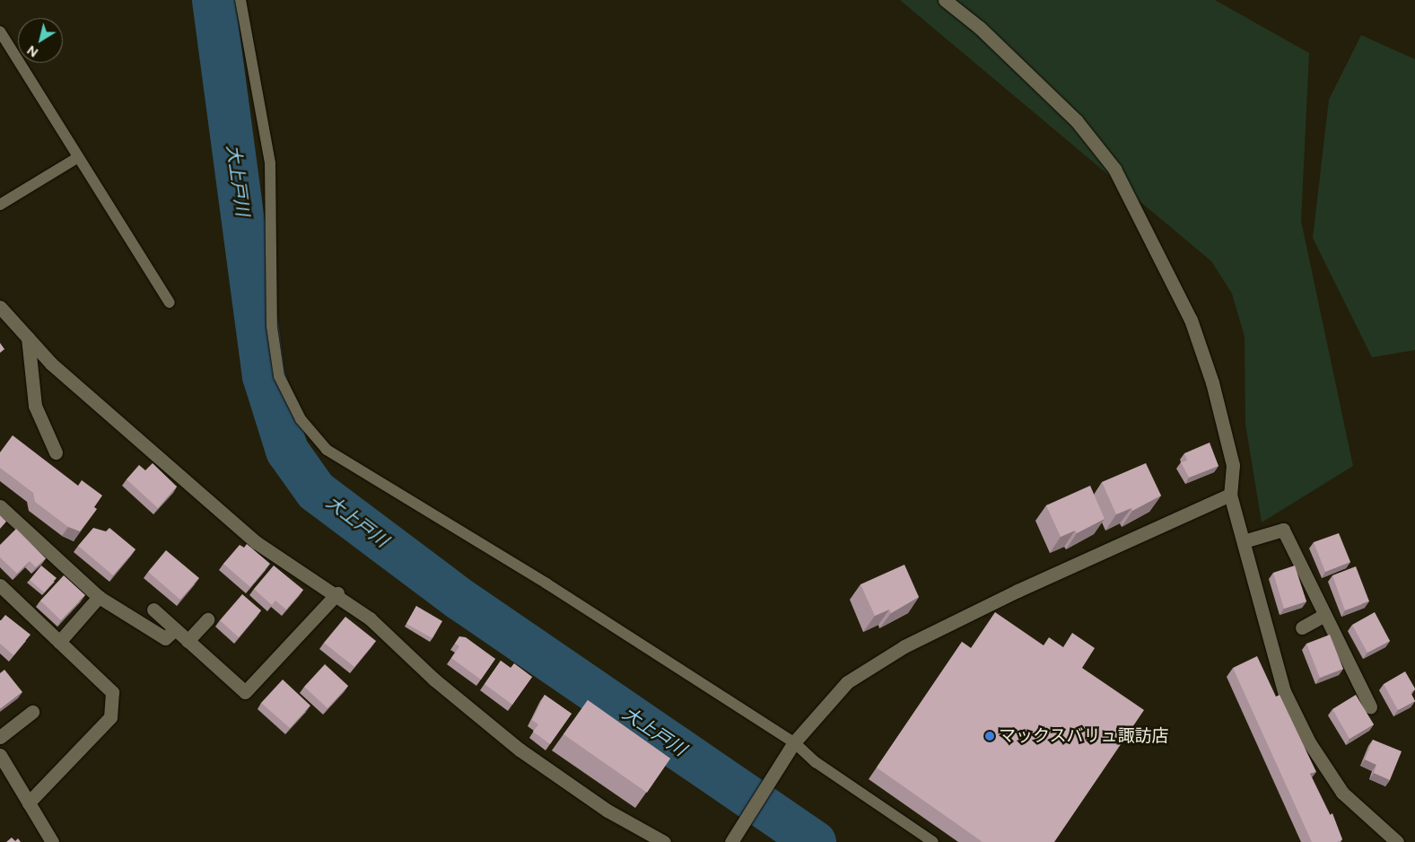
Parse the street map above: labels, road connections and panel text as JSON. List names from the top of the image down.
{
  "water": ["大上戸川"],
  "places": ["マックスバリュ諏訪店"],
  "north": "bottom left"
}
